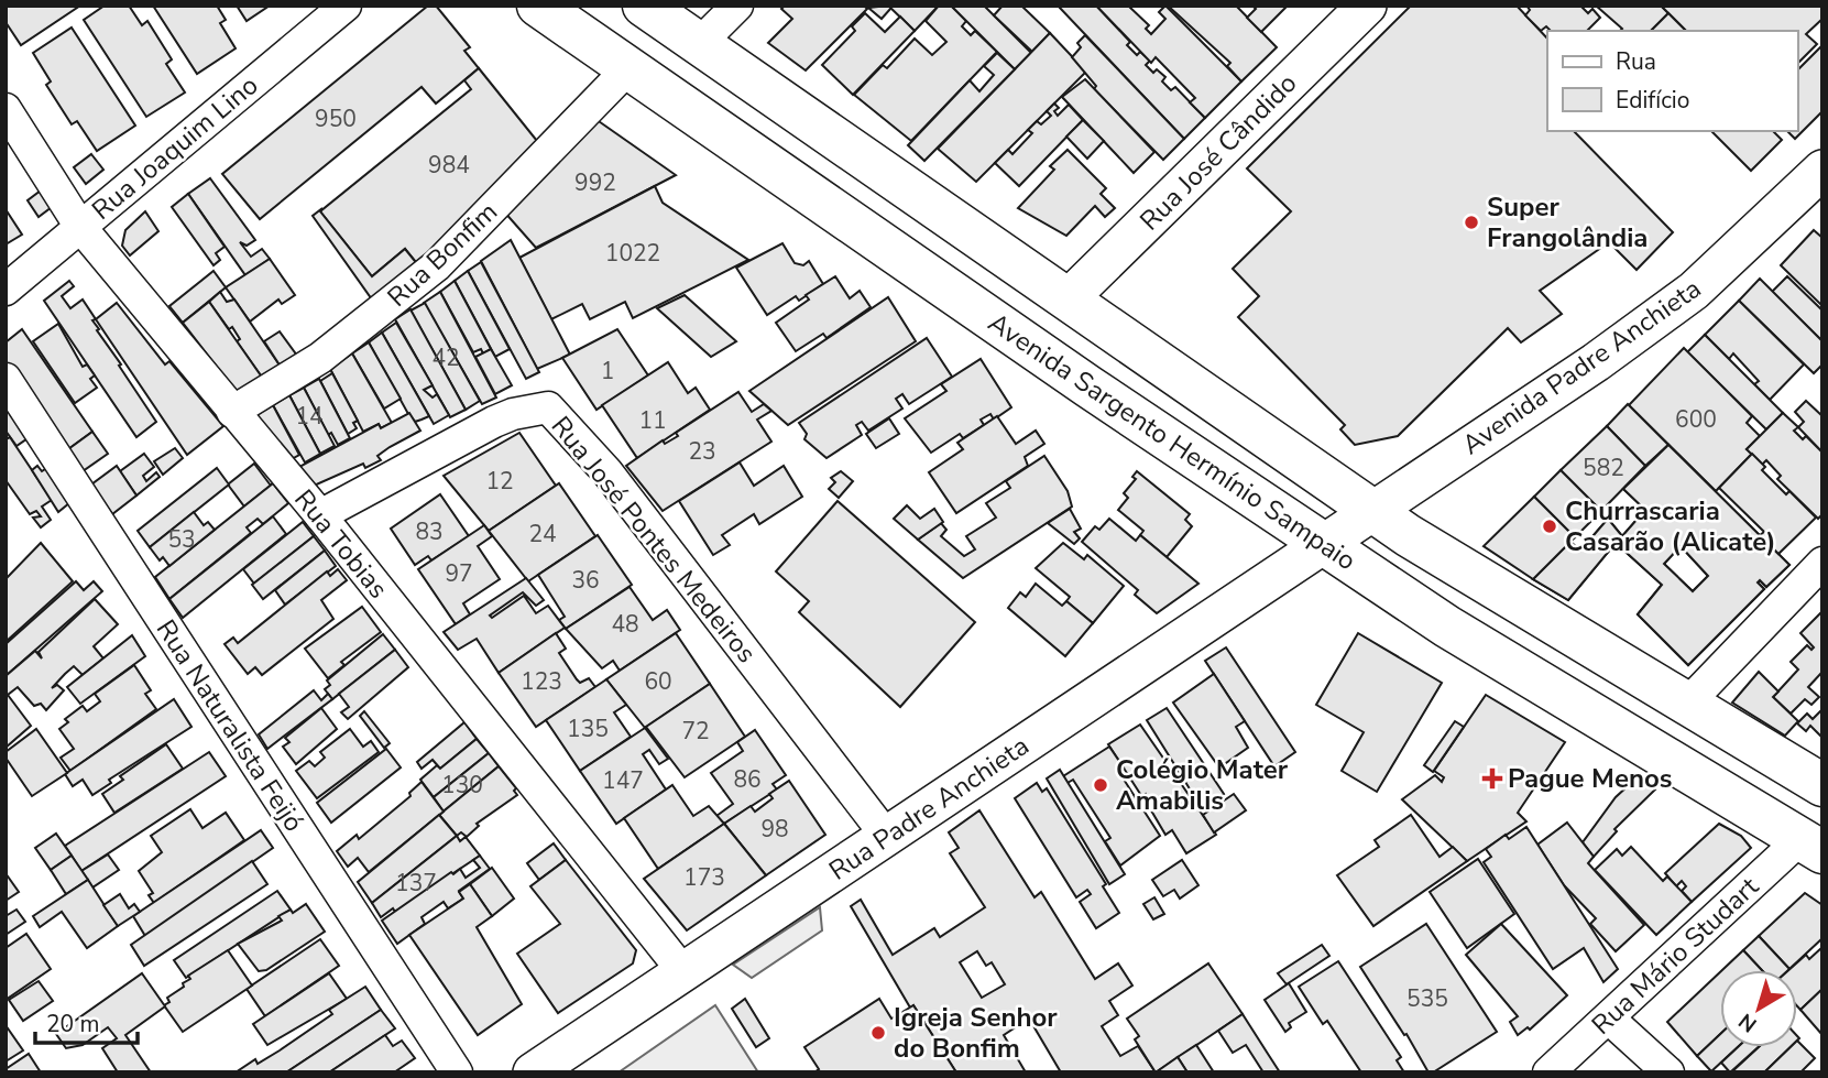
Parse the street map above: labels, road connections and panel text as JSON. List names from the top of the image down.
{
  "streets": {
    "main road": ["Avenida Sargento Hermínio Sampaio"],
    "street": [
      "Rua Joaquim Lino",
      "Rua José Cândido",
      "Rua Bonfim",
      "Avenida Padre Anchieta",
      "Rua José Pontes Medeiros",
      "Rua Tobias",
      "Rua Naturalista Feijó",
      "Rua Padre Anchieta",
      "Rua Mário Studart"
    ]
  },
  "crossings": [
    ["Rua Joaquim Lino", "Rua Tobias"],
    ["Rua José Cândido", "Avenida Sargento Hermínio Sampaio"],
    ["Rua Bonfim", "Avenida Sargento Hermínio Sampaio"],
    ["Rua Bonfim", "Rua Tobias"],
    ["Avenida Padre Anchieta", "Avenida Sargento Hermínio Sampaio"],
    ["Avenida Padre Anchieta", "Rua Padre Anchieta"],
    ["Avenida Sargento Hermínio Sampaio", "Rua Padre Anchieta"],
    ["Avenida Sargento Hermínio Sampaio", "Rua Mário Studart"],
    ["Rua José Pontes Medeiros", "Rua Tobias"],
    ["Rua José Pontes Medeiros", "Rua Padre Anchieta"],
    ["Rua Tobias", "Rua Padre Anchieta"]
  ],
  "places": {
    "other": [
      "Super Frangolândia",
      "Churrascaria Casarão (Alicate)",
      "Colégio Mater Amabilis",
      "Igreja Senhor do Bonfim"
    ],
    "health": ["Pague Menos"]
  },
  "house_numbers": [
    "950",
    "984",
    "992",
    "1022",
    "42",
    "1",
    "14",
    "600",
    "11",
    "23",
    "582",
    "12",
    "83",
    "24",
    "53",
    "97",
    "36",
    "48",
    "123",
    "60",
    "135",
    "72",
    "86",
    "147",
    "130",
    "98",
    "173",
    "137",
    "535"
  ],
  "legend": ["Rua", "Edifício"],
  "scale_bar": "20 m",
  "north": "bottom left"
}
